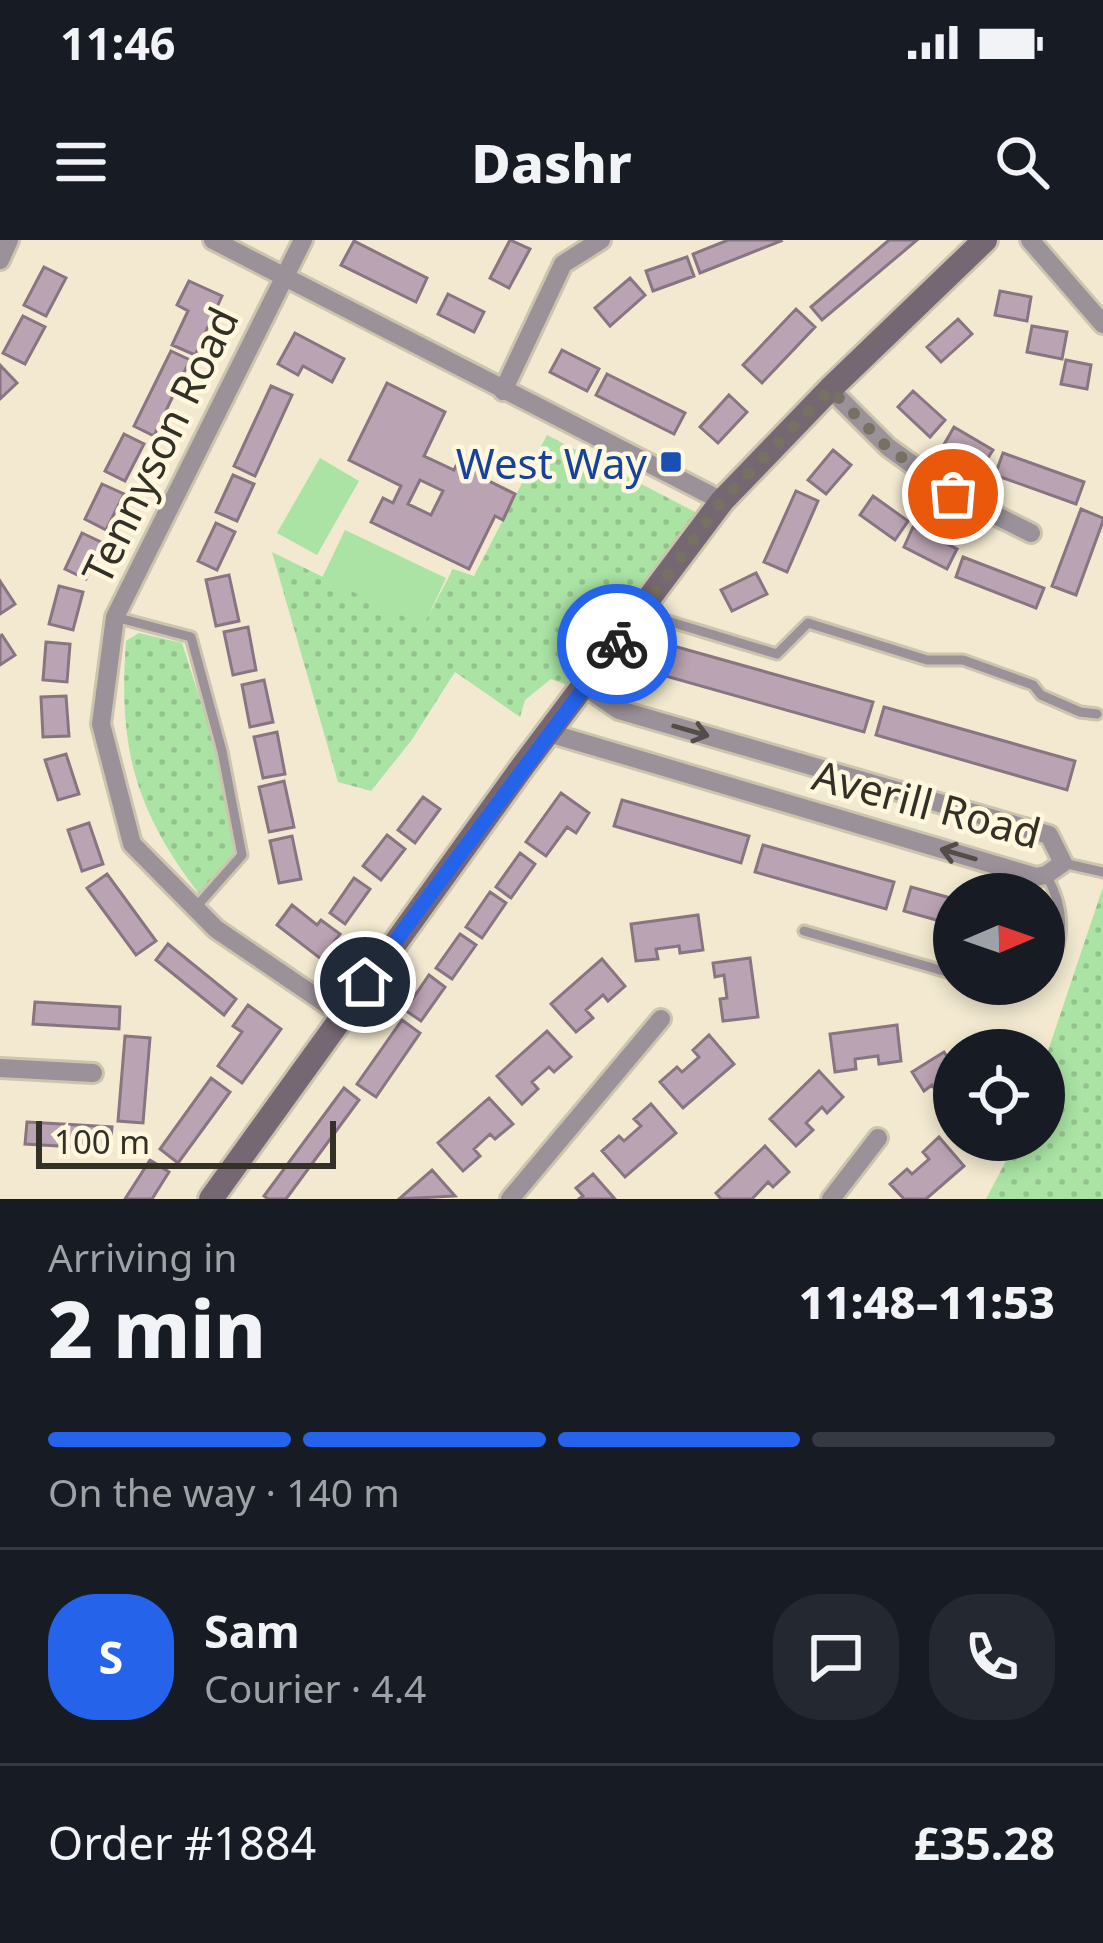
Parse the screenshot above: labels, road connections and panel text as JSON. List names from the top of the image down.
{
  "streets": {
    "street": ["Tennyson Road", "Averill Road"]
  },
  "places": {
    "transit": ["West Way"]
  },
  "scale_bar": "100 m",
  "north": "right",
  "page": {
    "status": "11:46",
    "header": "Dashr",
    "scale": "100 m",
    "heading": ["2 min", "Arriving in", "11:48–11:53"],
    "panel": [
      "Sam",
      "Courier · 4.4",
      "Order #1884",
      "£35.28"
    ],
    "bar": "On the way · 140 m",
    "round": "S"
  }
}
